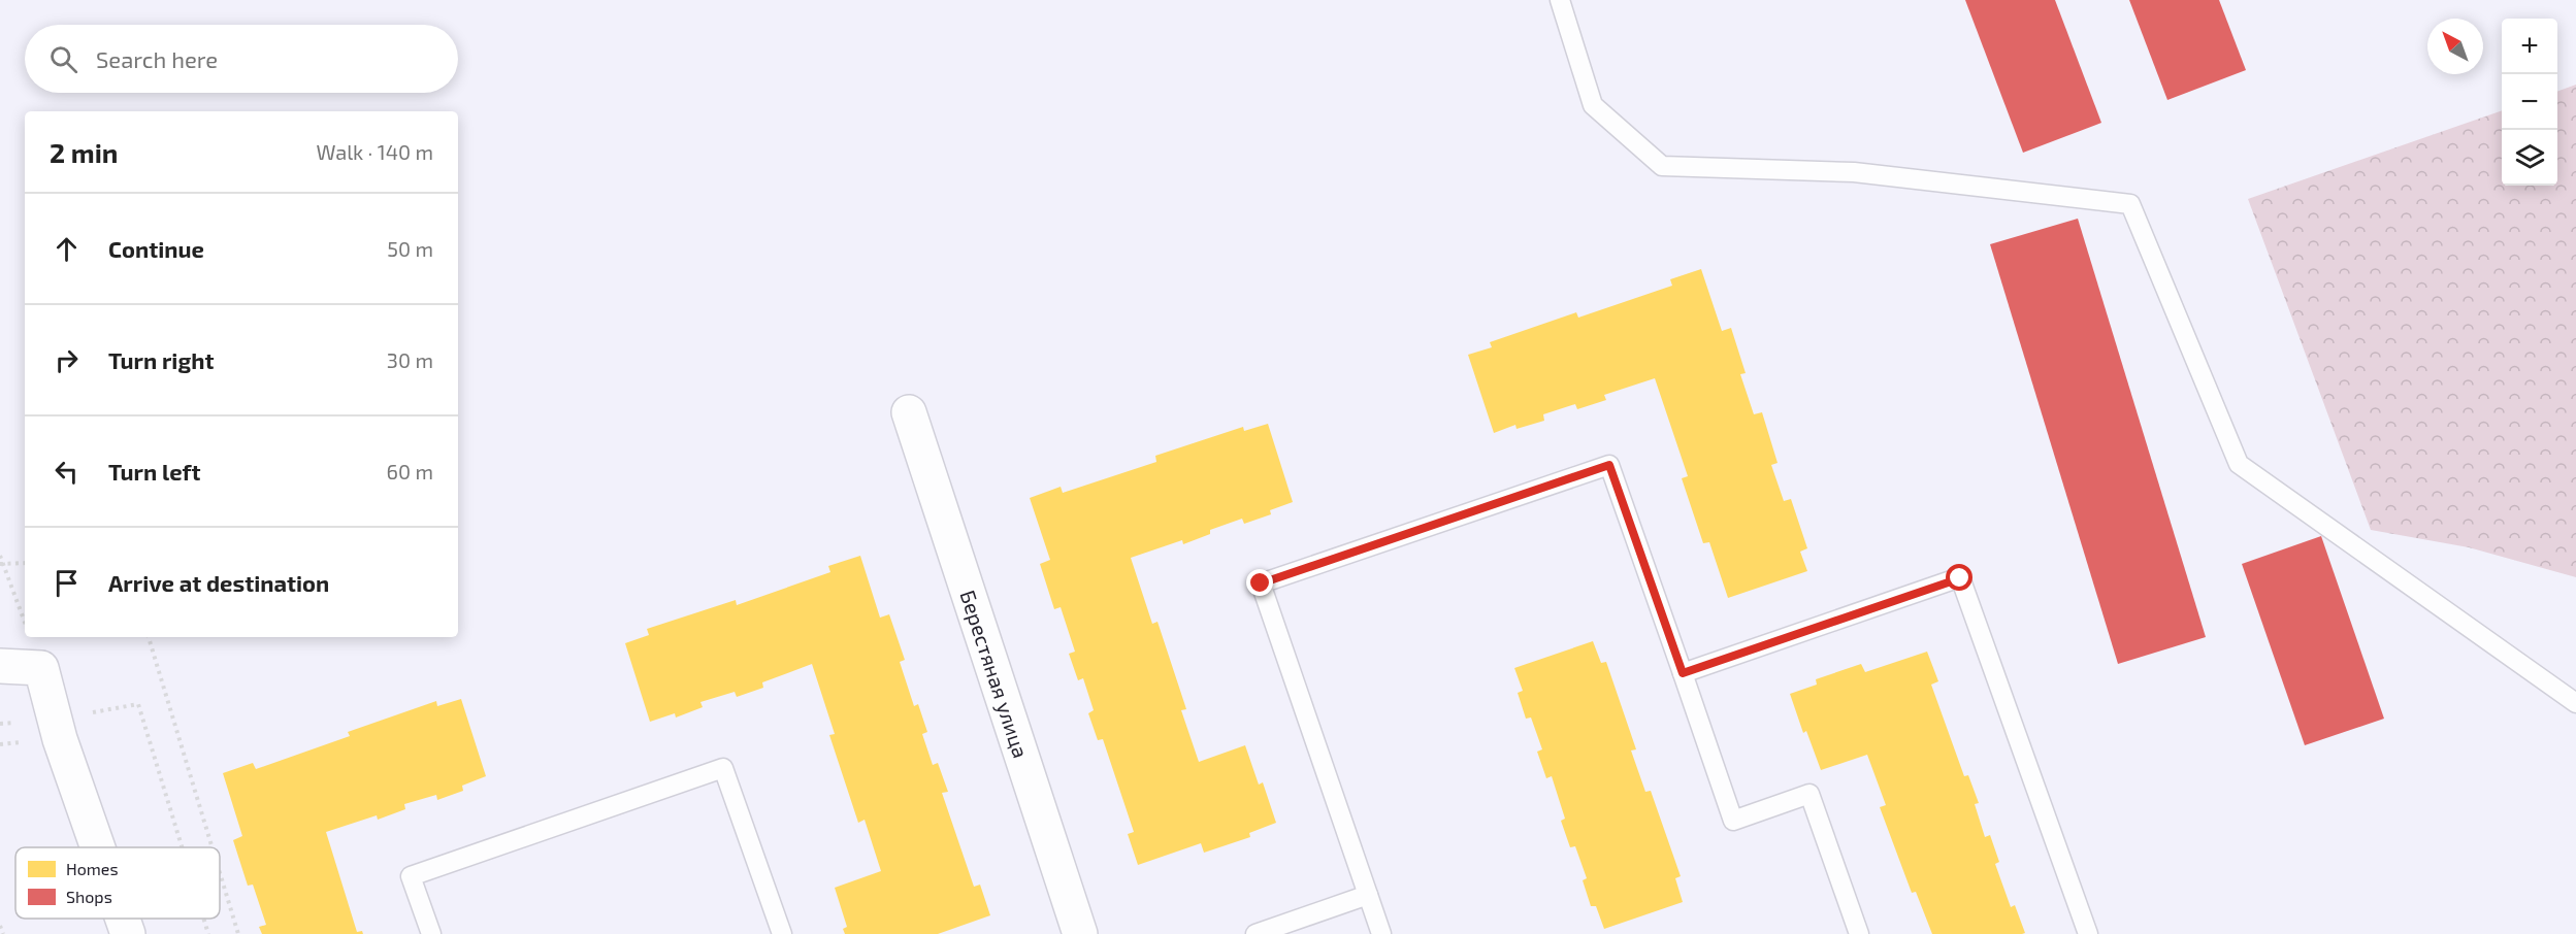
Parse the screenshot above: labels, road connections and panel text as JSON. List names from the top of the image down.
{
  "streets": {
    "street": ["Берестяная улица"]
  },
  "legend": ["Homes", "Shops"],
  "north": "top left",
  "page": {
    "map_buttons": ["+", "−"],
    "search": "Search here",
    "heading": ["2 min", "Walk · 140 m"],
    "list": [
      ["Continue", "50 m"],
      ["Turn right", "30 m"],
      ["Turn left", "60 m"],
      "Arrive at destination"
    ]
  }
}
